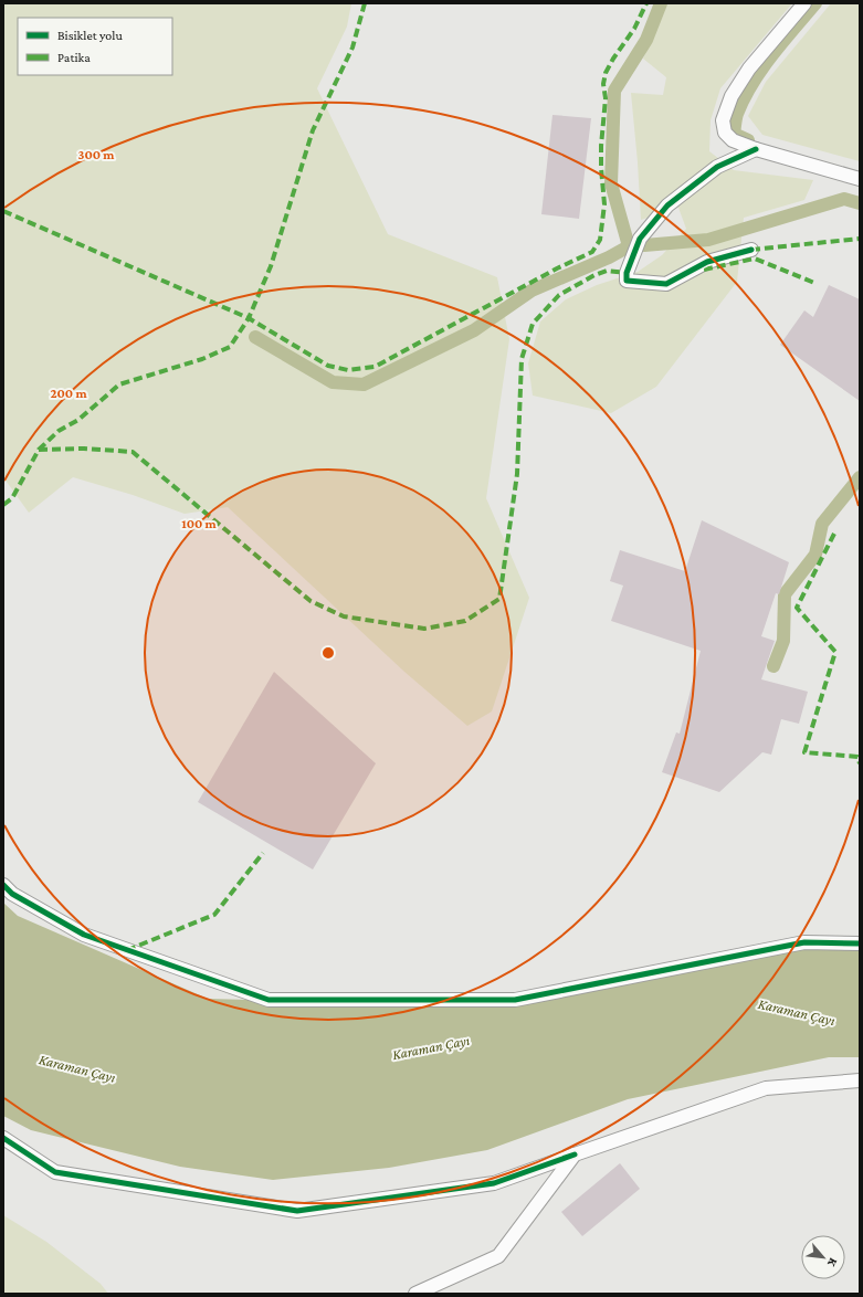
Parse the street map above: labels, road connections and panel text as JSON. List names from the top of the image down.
{
  "water": ["Karaman Çayı"],
  "legend": ["Bisiklet yolu", "Patika"],
  "north": "bottom right",
  "rings": ["300 m", "200 m", "100 m"]
}
